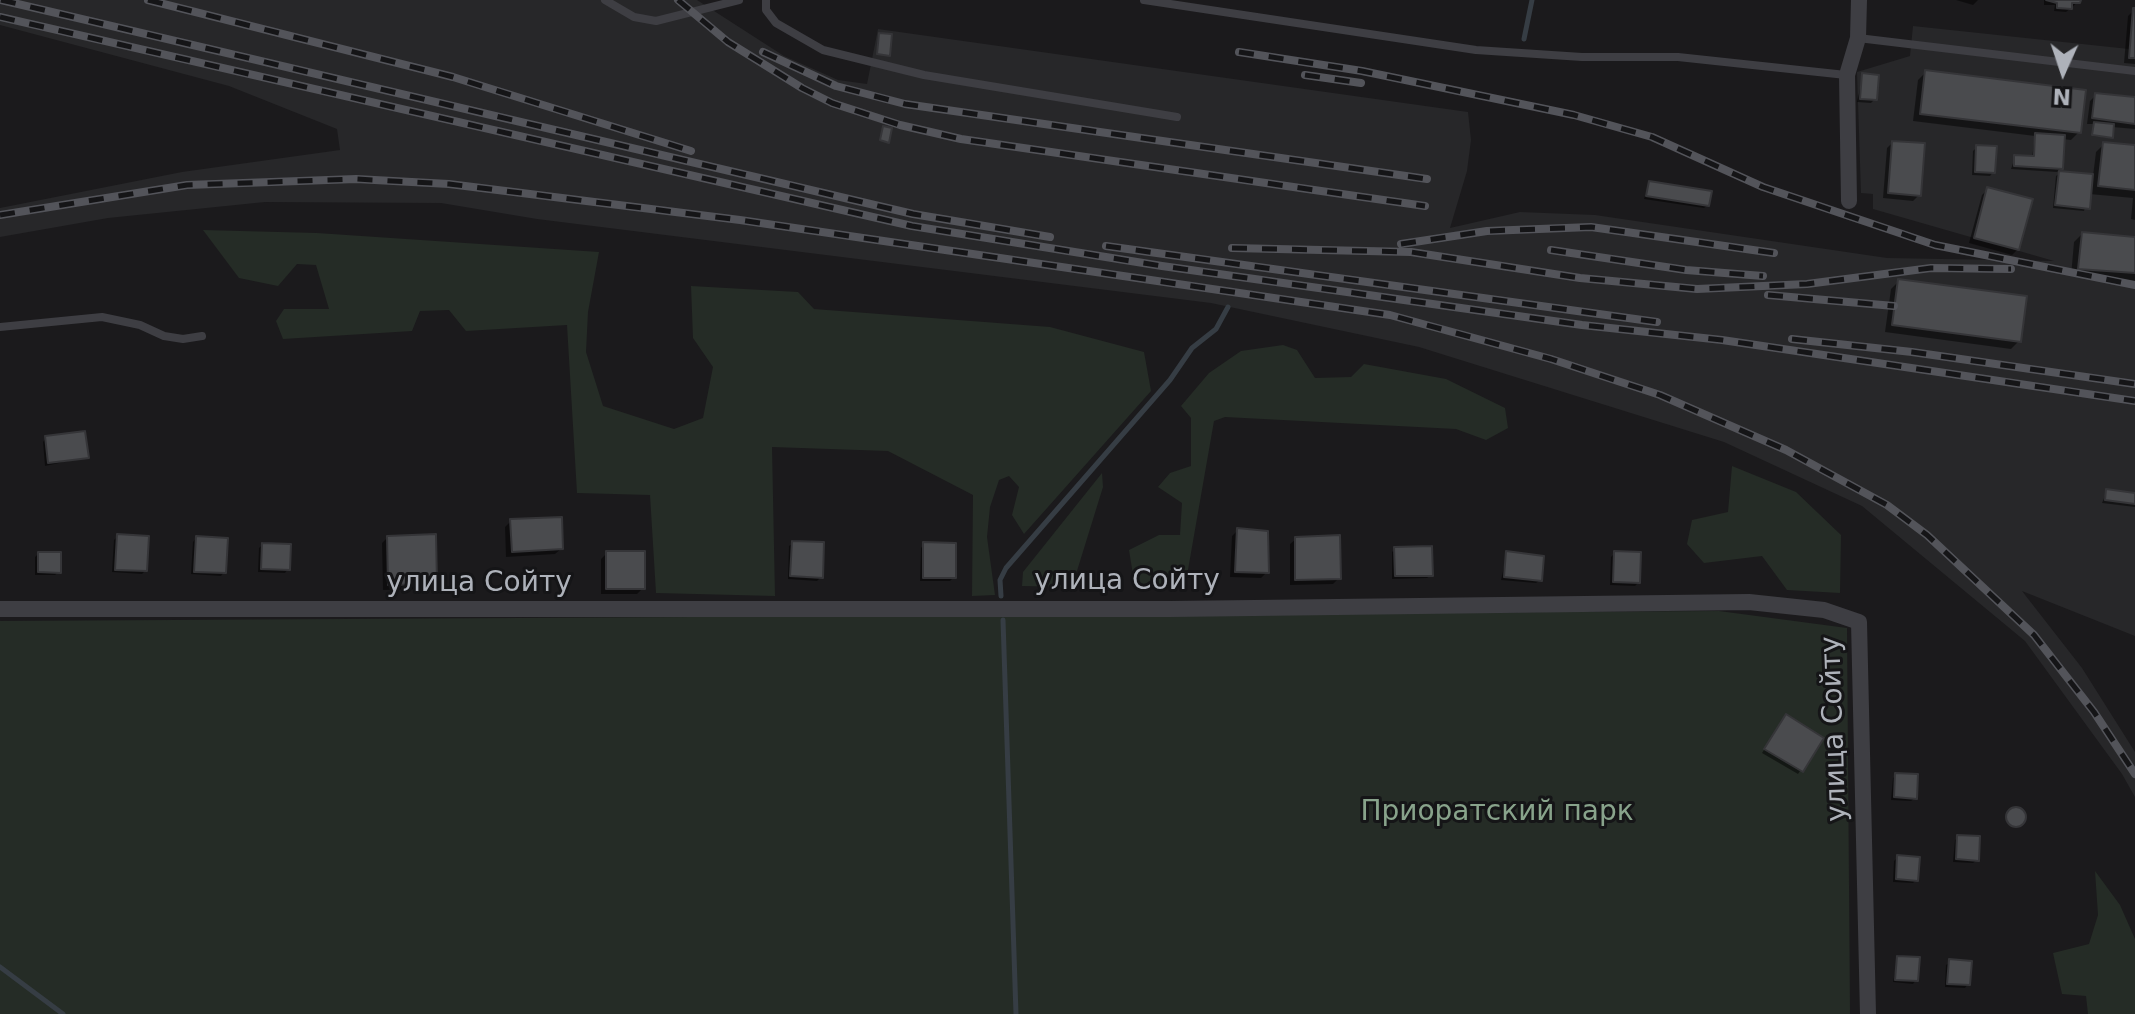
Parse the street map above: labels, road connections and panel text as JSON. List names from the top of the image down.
{
  "streets": {
    "street": ["улица Сойту"]
  },
  "parks": ["Приоратский парк"],
  "north": "bottom"
}
